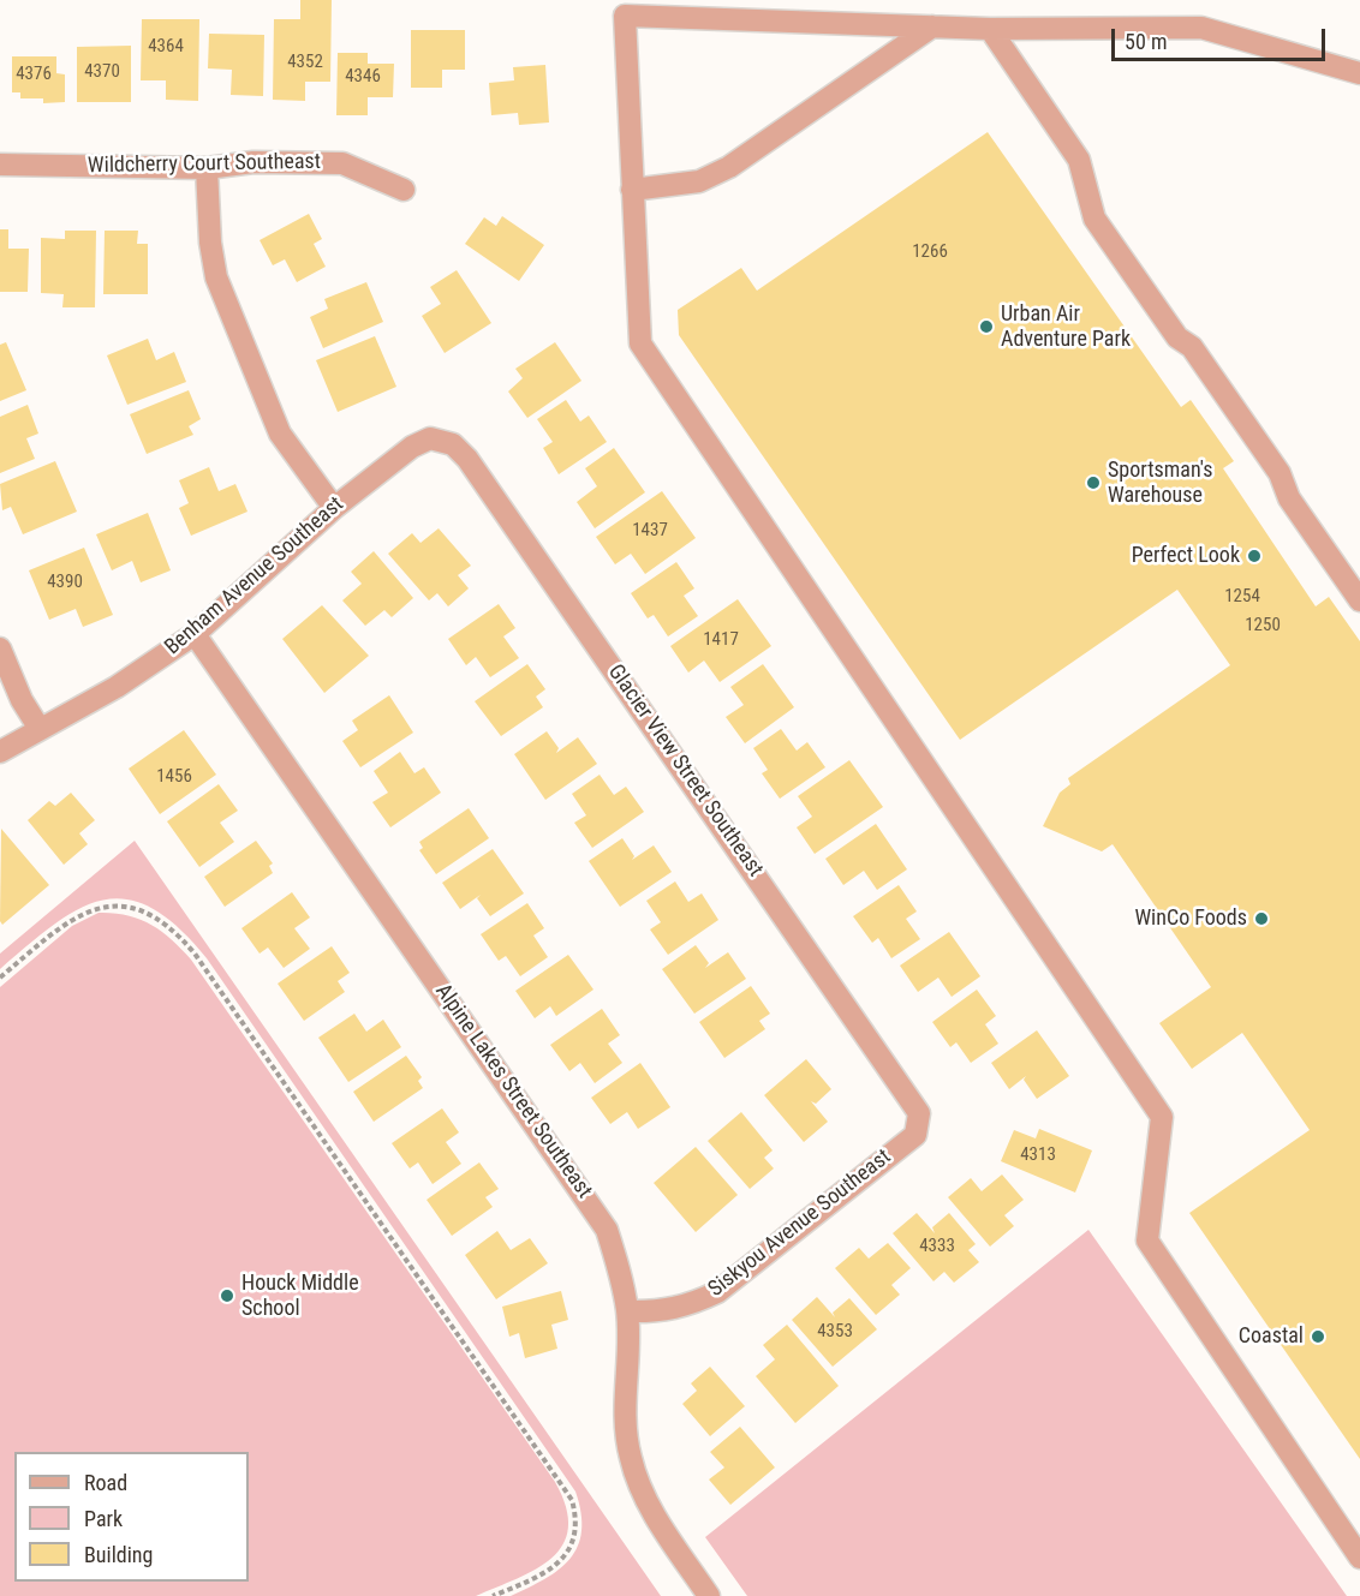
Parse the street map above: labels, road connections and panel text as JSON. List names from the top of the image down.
{
  "streets": {
    "street": [
      "Wildcherry Court Southeast",
      "Benham Avenue Southeast",
      "Glacier View Street Southeast",
      "Alpine Lakes Street Southeast",
      "Siskyou Avenue Southeast"
    ]
  },
  "crossings": [
    ["Benham Avenue Southeast", "Glacier View Street Southeast"],
    ["Benham Avenue Southeast", "Alpine Lakes Street Southeast"],
    ["Glacier View Street Southeast", "Siskyou Avenue Southeast"],
    ["Alpine Lakes Street Southeast", "Siskyou Avenue Southeast"]
  ],
  "places": [
    "Urban Air Adventure Park",
    "Sportsman's Warehouse",
    "Perfect Look",
    "WinCo Foods",
    "Houck Middle School",
    "Coastal"
  ],
  "house_numbers": [
    "4364",
    "4352",
    "4370",
    "4376",
    "4346",
    "1266",
    "1437",
    "4390",
    "1254",
    "1250",
    "1417",
    "1456",
    "4313",
    "4333",
    "4353"
  ],
  "legend": ["Road", "Park", "Building"],
  "scale_bar": "50 m"
}
